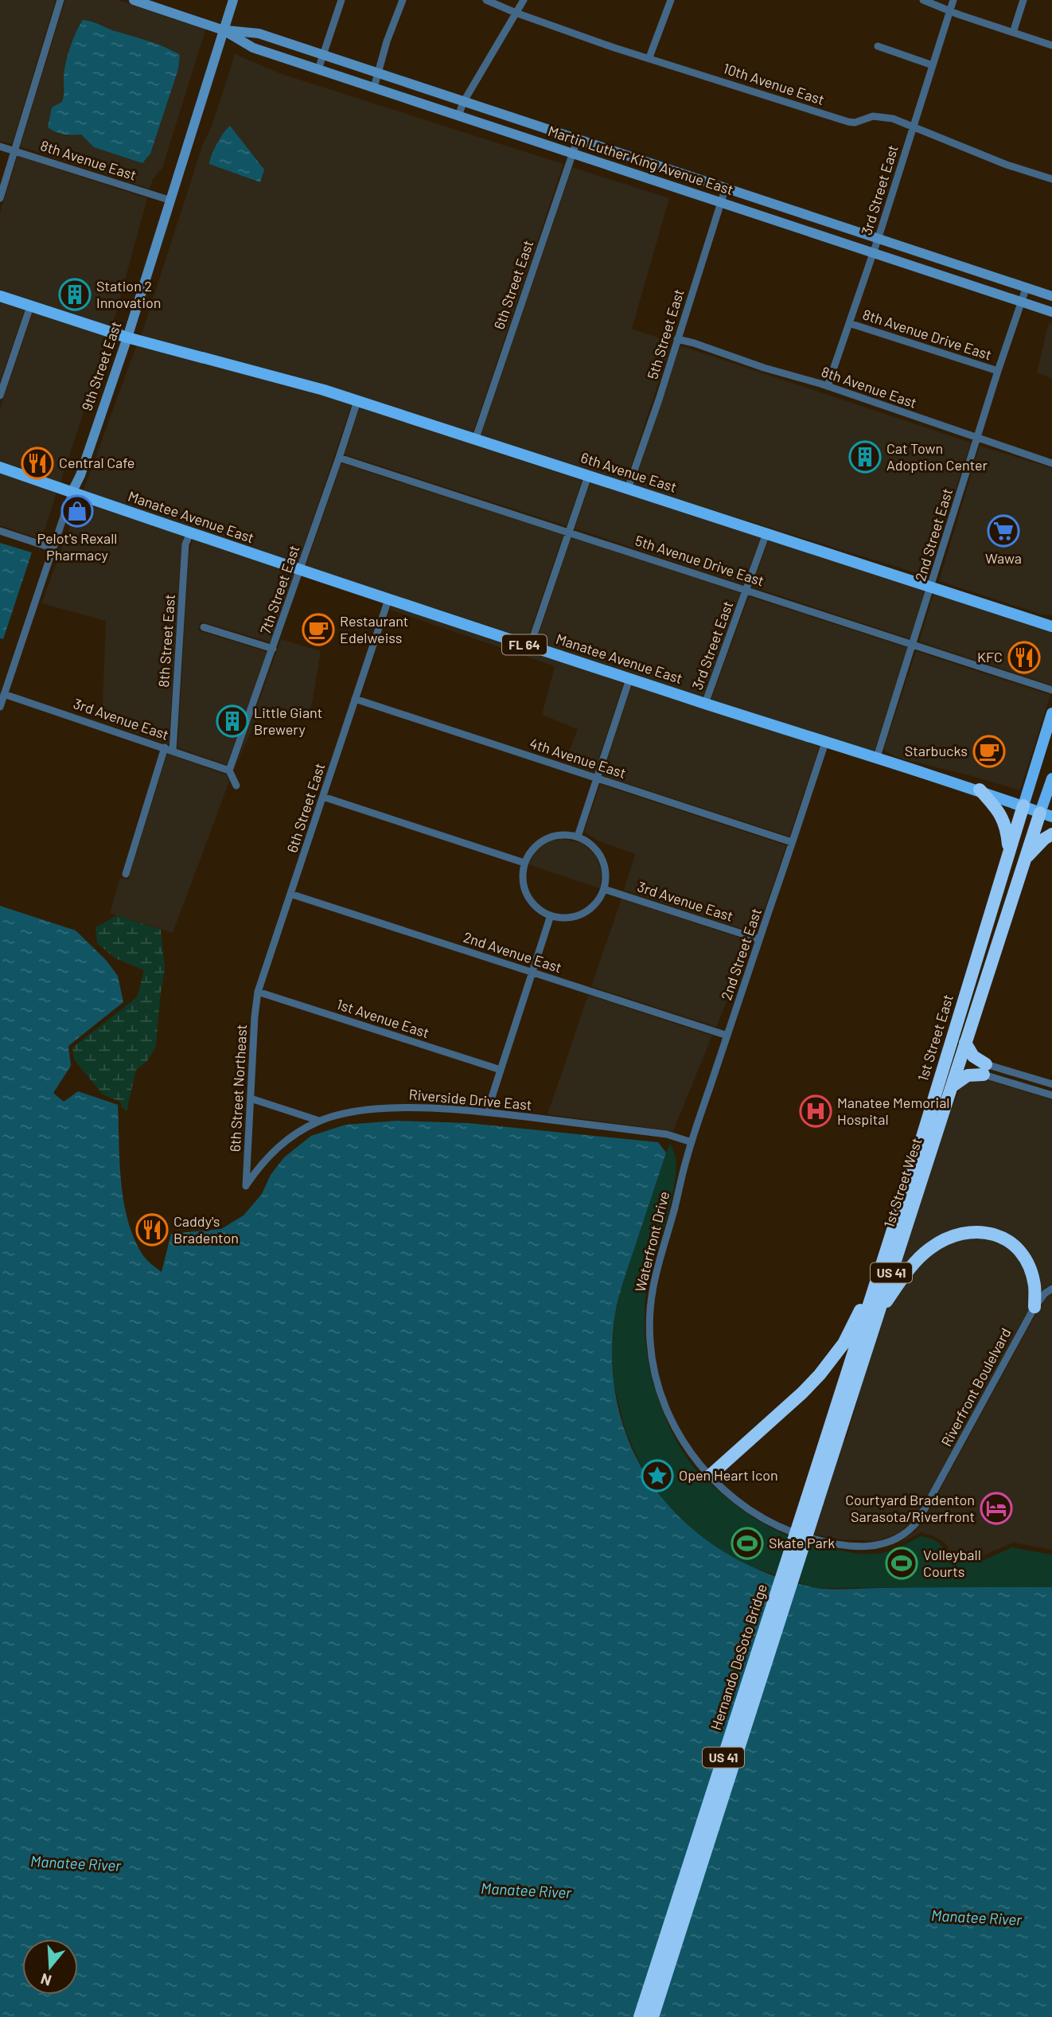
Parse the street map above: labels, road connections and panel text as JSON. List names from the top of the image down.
{
  "streets": {
    "highway": [
      "1st Street East",
      "1st Street West",
      "US 41",
      "Hernando DeSoto Bridge"
    ],
    "main road": ["6th Avenue East", "Manatee Avenue East", "FL 64"],
    "street": [
      "10th Avenue East",
      "8th Avenue East",
      "Martin Luther King Avenue East",
      "3rd Street East",
      "6th Street East",
      "5th Street East",
      "8th Avenue Drive East",
      "9th Street East",
      "2nd Street East",
      "5th Avenue Drive East",
      "7th Street East",
      "8th Street East",
      "3rd Avenue East",
      "4th Avenue East",
      "2nd Avenue East",
      "1st Avenue East",
      "6th Street Northeast",
      "Riverside Drive East",
      "Waterfront Drive",
      "Riverfront Boulelvard"
    ]
  },
  "crossings": [
    ["10th Avenue East", "3rd Street East"],
    ["8th Avenue East", "3rd Street East"],
    ["8th Avenue East", "5th Street East"],
    ["8th Avenue East", "9th Street East"],
    ["8th Avenue East", "2nd Street East"],
    ["Martin Luther King Avenue East", "3rd Street East"],
    ["Martin Luther King Avenue East", "6th Street East"],
    ["Martin Luther King Avenue East", "5th Street East"],
    ["Martin Luther King Avenue East", "9th Street East"],
    ["Martin Luther King Avenue East", "2nd Street East"],
    ["3rd Street East", "8th Avenue Drive East"],
    ["3rd Street East", "6th Avenue East"],
    ["3rd Street East", "Manatee Avenue East"],
    ["3rd Street East", "5th Avenue Drive East"],
    ["6th Street East", "6th Avenue East"],
    ["6th Street East", "Manatee Avenue East"],
    ["6th Street East", "4th Avenue East"],
    ["6th Street East", "2nd Avenue East"],
    ["6th Street East", "1st Avenue East"],
    ["6th Street East", "6th Street Northeast"],
    ["5th Street East", "6th Avenue East"],
    ["8th Avenue Drive East", "2nd Street East"],
    ["9th Street East", "6th Avenue East"],
    ["9th Street East", "Manatee Avenue East"],
    ["9th Street East", "3rd Avenue East"],
    ["6th Avenue East", "2nd Street East"],
    ["6th Avenue East", "7th Street East"],
    ["Manatee Avenue East", "2nd Street East"],
    ["Manatee Avenue East", "7th Street East"],
    ["Manatee Avenue East", "8th Street East"],
    ["Manatee Avenue East", "1st Street East"],
    ["Manatee Avenue East", "1st Street West"],
    ["2nd Street East", "5th Avenue Drive East"],
    ["2nd Street East", "3rd Avenue East"],
    ["2nd Street East", "4th Avenue East"],
    ["2nd Street East", "2nd Avenue East"],
    ["2nd Street East", "Riverside Drive East"],
    ["2nd Street East", "Waterfront Drive"],
    ["5th Avenue Drive East", "7th Street East"],
    ["7th Street East", "3rd Avenue East"],
    ["8th Street East", "3rd Avenue East"],
    ["1st Avenue East", "6th Street Northeast"],
    ["1st Street East", "1st Street West"],
    ["1st Street East", "Hernando DeSoto Bridge"],
    ["6th Street Northeast", "Riverside Drive East"],
    ["Riverside Drive East", "Waterfront Drive"],
    ["1st Street West", "Hernando DeSoto Bridge"],
    ["Waterfront Drive", "Riverfront Boulelvard"]
  ],
  "water": ["Manatee River"],
  "places": {
    "building": ["Station 2 Innovation", "Cat Town Adoption Center", "Little Giant Brewery"],
    "restaurant": ["Central Cafe", "KFC", "Caddy's Bradenton"],
    "shop": ["Pelot's Rexall Pharmacy"],
    "supermarket": ["Wawa"],
    "cafe": ["Restaurant Edelweiss", "Starbucks"],
    "hospital": ["Manatee Memorial Hospital"],
    "place": ["Open Heart Icon"],
    "hotel": ["Courtyard Bradenton Sarasota/Riverfront"],
    "sports": ["Skate Park", "Volleyball Courts"]
  },
  "north": "bottom"
}
